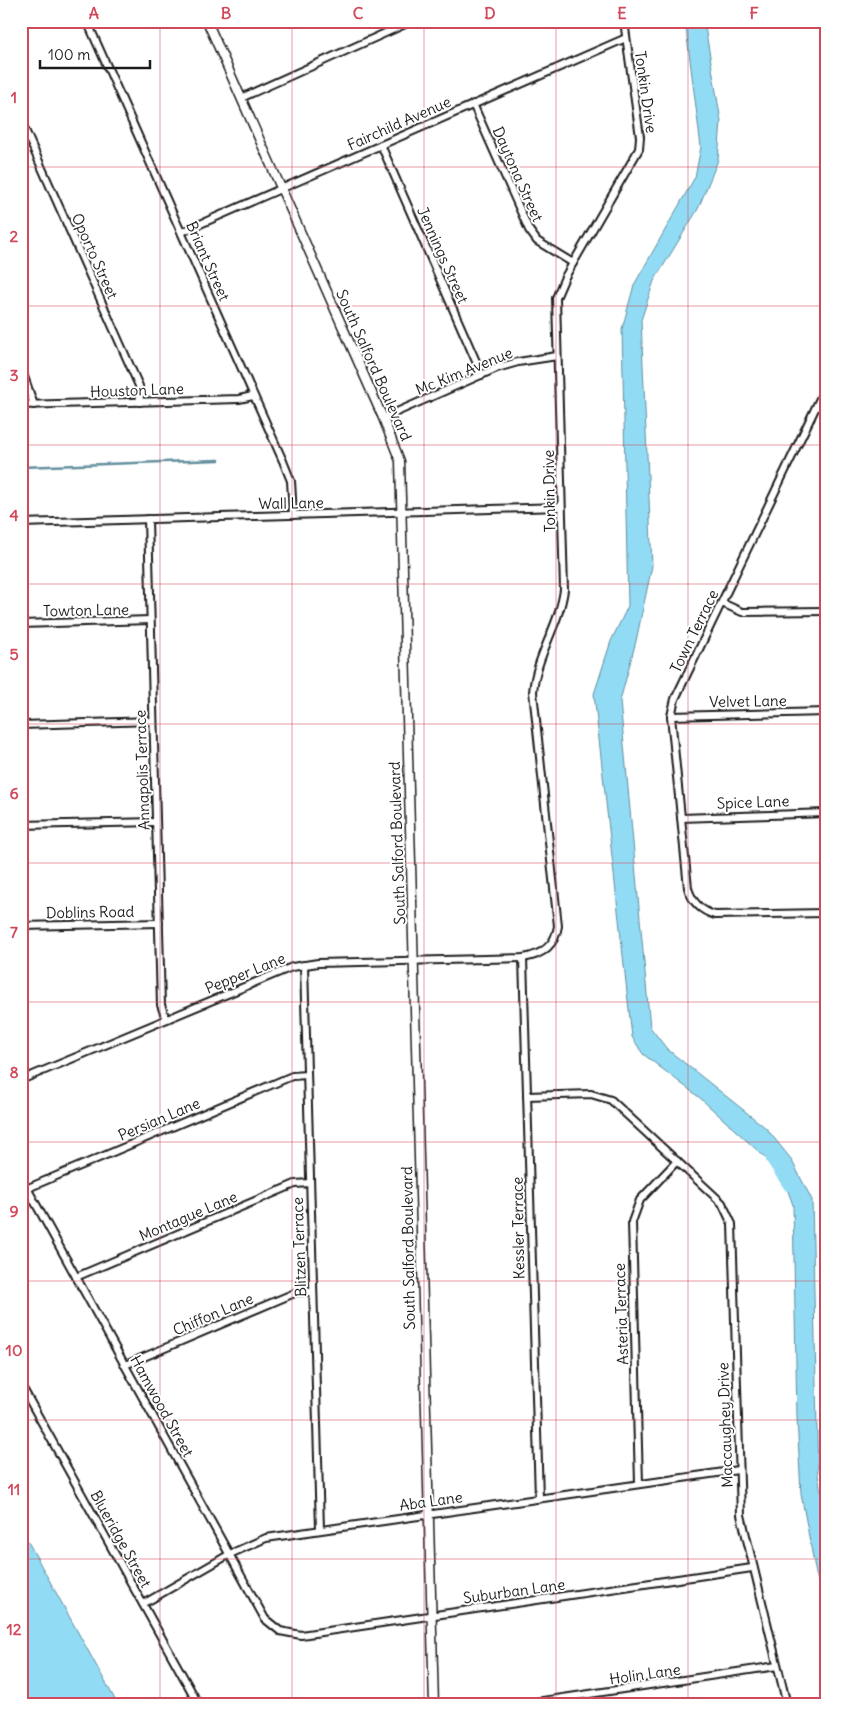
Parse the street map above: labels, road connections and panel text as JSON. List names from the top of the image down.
{
  "streets": {
    "street": [
      "Tonkin Drive",
      "Fairchild Avenue",
      "Daytona Street",
      "Jennings Street",
      "Oporto Street",
      "Briant Street",
      "South Salford Boulevard",
      "Mc Kim Avenue",
      "Houston Lane",
      "Wall Lane",
      "Towton Lane",
      "Town Terrace",
      "Velvet Lane",
      "Annapolis Terrace",
      "Spice Lane",
      "Doblins Road",
      "Pepper Lane",
      "Persian Lane",
      "Montague Lane",
      "Kessler Terrace",
      "Blitzen Terrace",
      "Chiffon Lane",
      "Asteria Terrace",
      "Hamwood Street",
      "Maccaughey Drive",
      "Aba Lane",
      "Blueridge Street",
      "Suburban Lane",
      "Holin Lane"
    ]
  },
  "crossings": [
    ["Tonkin Drive", "Fairchild Avenue"],
    ["Tonkin Drive", "Daytona Street"],
    ["Tonkin Drive", "Mc Kim Avenue"],
    ["Tonkin Drive", "Wall Lane"],
    ["Tonkin Drive", "Pepper Lane"],
    ["Tonkin Drive", "Kessler Terrace"],
    ["Fairchild Avenue", "Daytona Street"],
    ["Fairchild Avenue", "Jennings Street"],
    ["Fairchild Avenue", "Briant Street"],
    ["Fairchild Avenue", "South Salford Boulevard"],
    ["Jennings Street", "Mc Kim Avenue"],
    ["Oporto Street", "Houston Lane"],
    ["Briant Street", "Houston Lane"],
    ["Briant Street", "Wall Lane"],
    ["South Salford Boulevard", "Mc Kim Avenue"],
    ["South Salford Boulevard", "Wall Lane"],
    ["South Salford Boulevard", "Pepper Lane"],
    ["South Salford Boulevard", "Aba Lane"],
    ["South Salford Boulevard", "Suburban Lane"],
    ["Wall Lane", "Annapolis Terrace"],
    ["Towton Lane", "Annapolis Terrace"],
    ["Town Terrace", "Velvet Lane"],
    ["Town Terrace", "Spice Lane"],
    ["Annapolis Terrace", "Doblins Road"],
    ["Annapolis Terrace", "Pepper Lane"],
    ["Pepper Lane", "Kessler Terrace"],
    ["Pepper Lane", "Blitzen Terrace"],
    ["Persian Lane", "Blitzen Terrace"],
    ["Persian Lane", "Hamwood Street"],
    ["Montague Lane", "Blitzen Terrace"],
    ["Montague Lane", "Hamwood Street"],
    ["Kessler Terrace", "Maccaughey Drive"],
    ["Kessler Terrace", "Aba Lane"],
    ["Blitzen Terrace", "Chiffon Lane"],
    ["Blitzen Terrace", "Aba Lane"],
    ["Chiffon Lane", "Hamwood Street"],
    ["Asteria Terrace", "Maccaughey Drive"],
    ["Asteria Terrace", "Aba Lane"],
    ["Hamwood Street", "Aba Lane"],
    ["Hamwood Street", "Suburban Lane"],
    ["Maccaughey Drive", "Aba Lane"],
    ["Maccaughey Drive", "Suburban Lane"],
    ["Maccaughey Drive", "Holin Lane"],
    ["Aba Lane", "Blueridge Street"]
  ],
  "scale_bar": "100 m",
  "grid": {
    "columns": [
      "A",
      "B",
      "C",
      "D",
      "E",
      "F"
    ],
    "rows": [
      "1",
      "2",
      "3",
      "4",
      "5",
      "6",
      "7",
      "8",
      "9",
      "10",
      "11",
      "12"
    ]
  }
}
